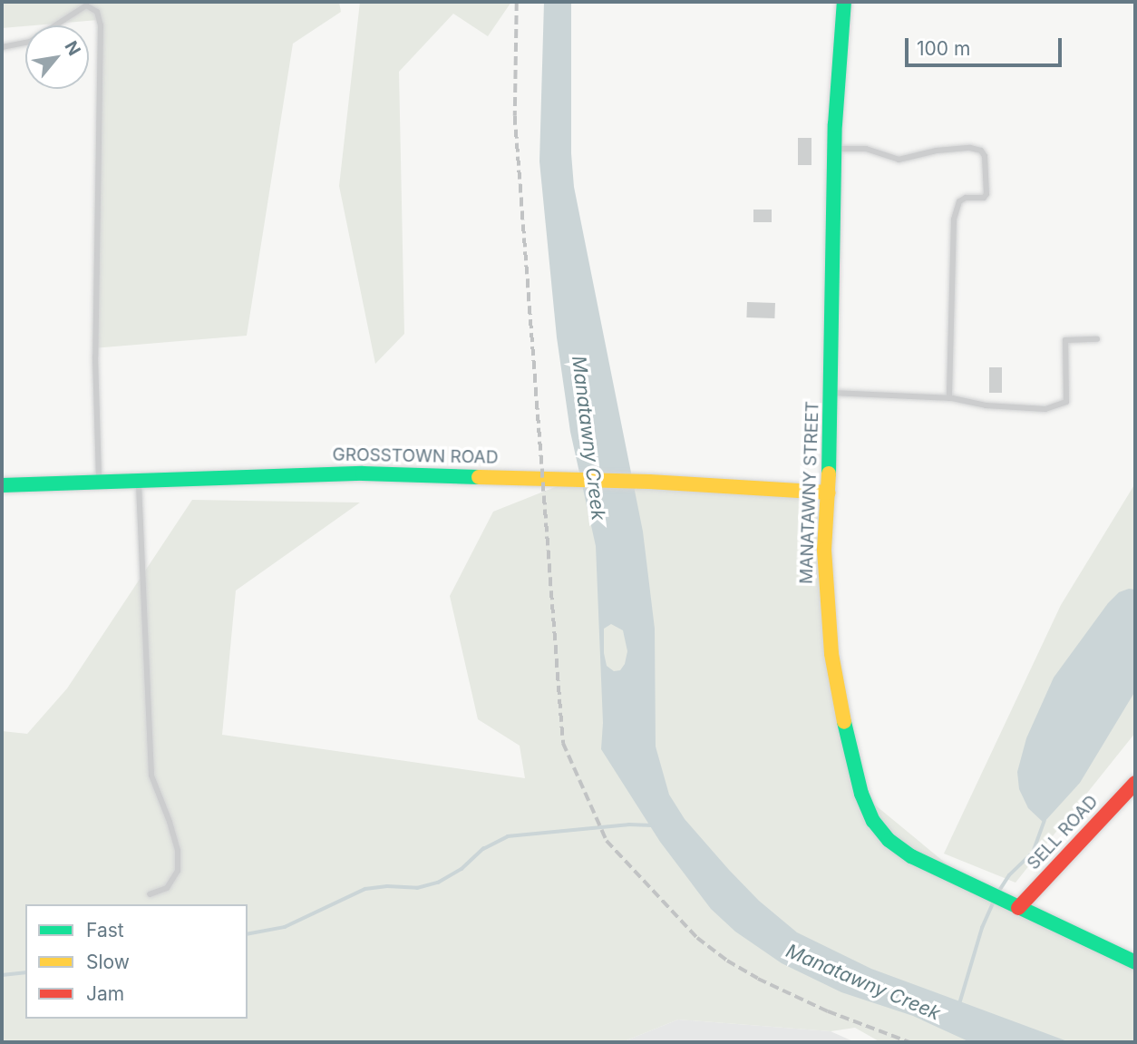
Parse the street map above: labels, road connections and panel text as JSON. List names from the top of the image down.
{
  "streets": {
    "street": ["GROSSTOWN ROAD", "MANATAWNY STREET", "SELL ROAD"]
  },
  "crossings": [
    ["GROSSTOWN ROAD", "MANATAWNY STREET"],
    ["MANATAWNY STREET", "SELL ROAD"]
  ],
  "water": ["Manatawny Creek"],
  "legend": ["Fast", "Slow", "Jam"],
  "scale_bar": "100 m",
  "north": "top right"
}
